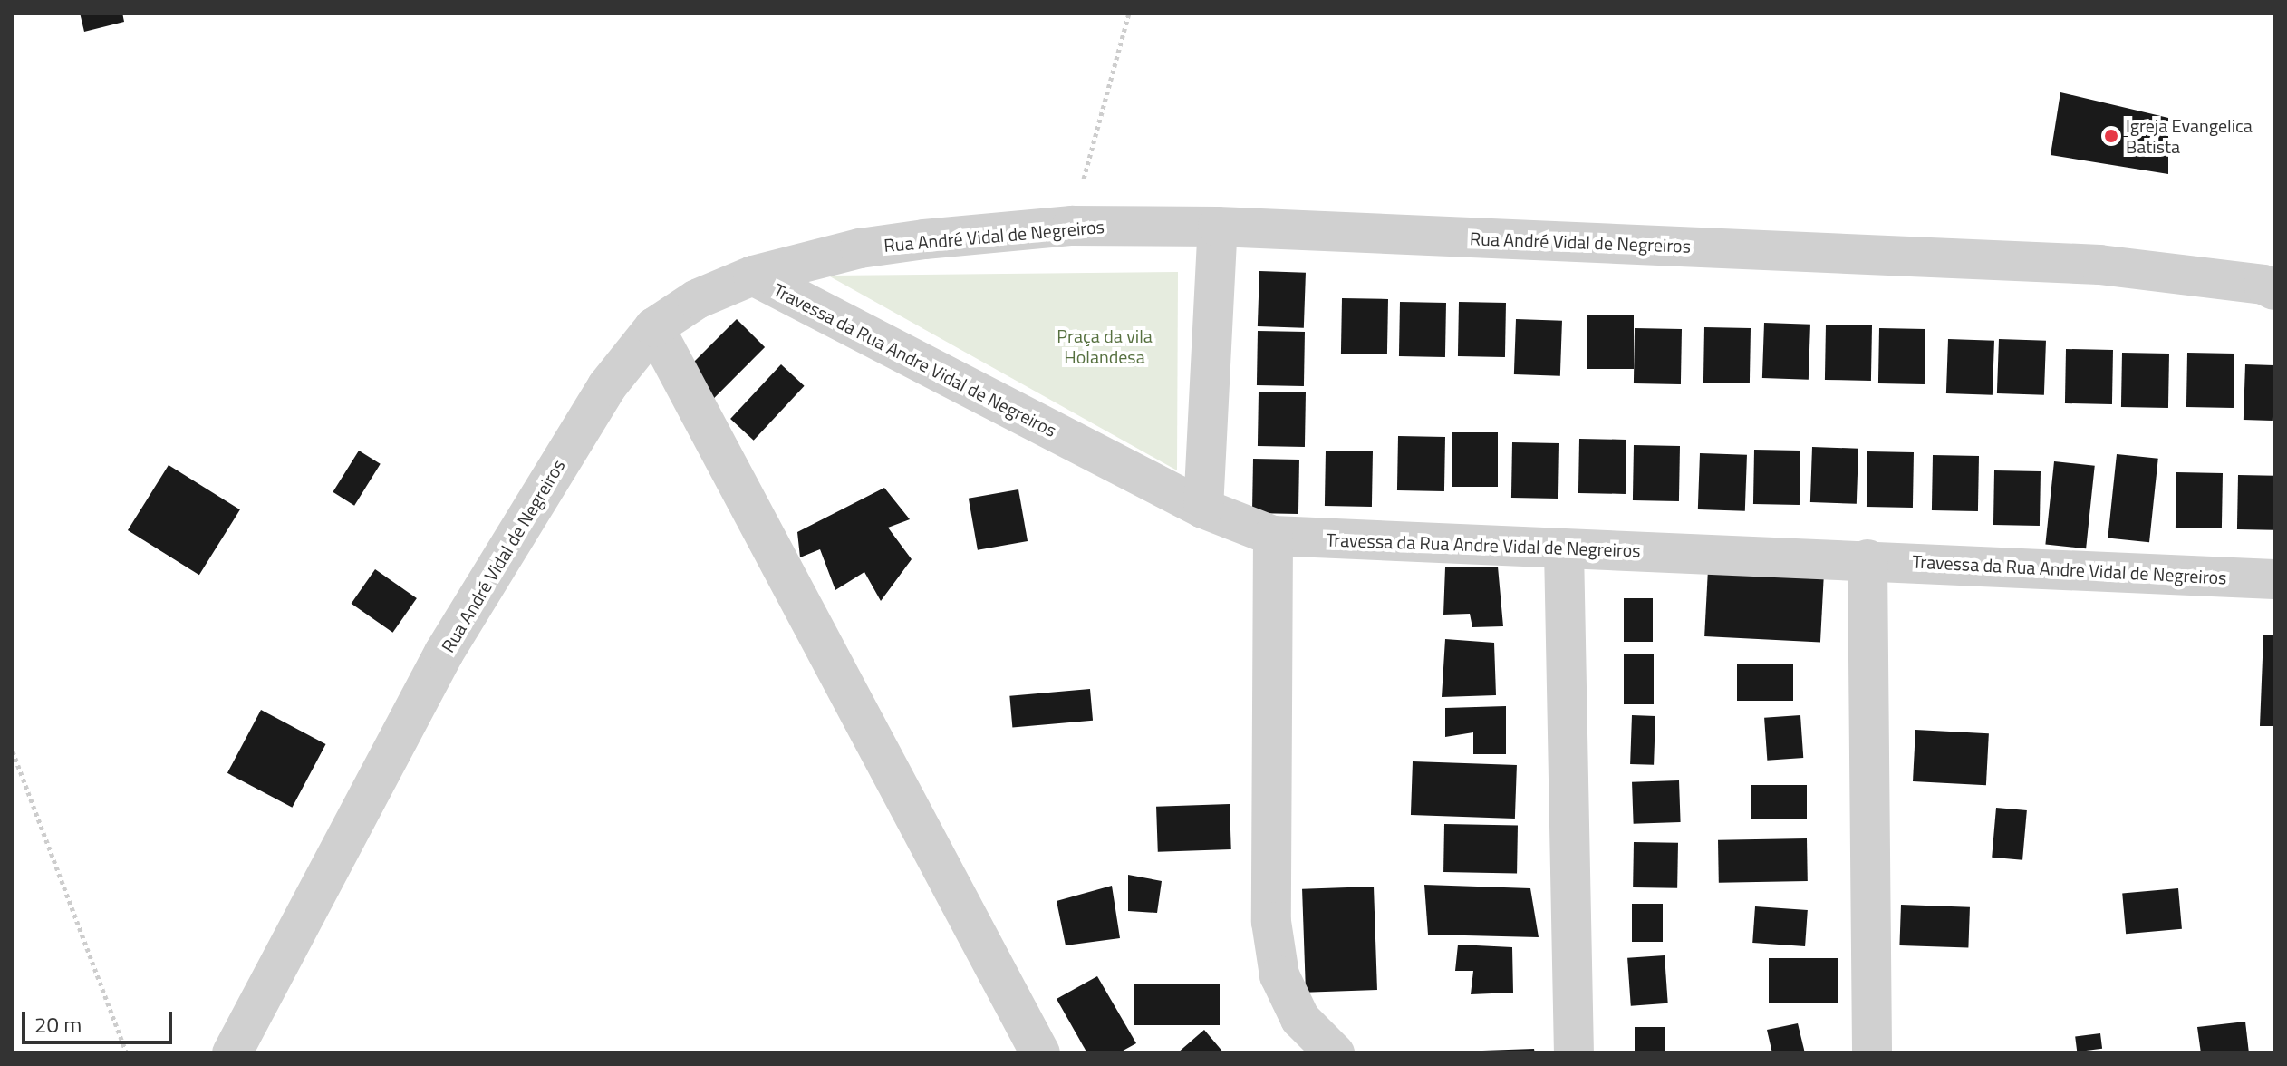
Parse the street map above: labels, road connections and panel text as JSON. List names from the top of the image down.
{
  "streets": {
    "street": ["Rua André Vidal de Negreiros", "Travessa da Rua Andre Vidal de Negreiros"]
  },
  "crossings": [
    ["Rua André Vidal de Negreiros", "Travessa da Rua Andre Vidal de Negreiros"]
  ],
  "parks": ["Praça da vila Holandesa"],
  "places": ["Igreja Evangelica Batista"],
  "scale_bar": "20 m"
}
